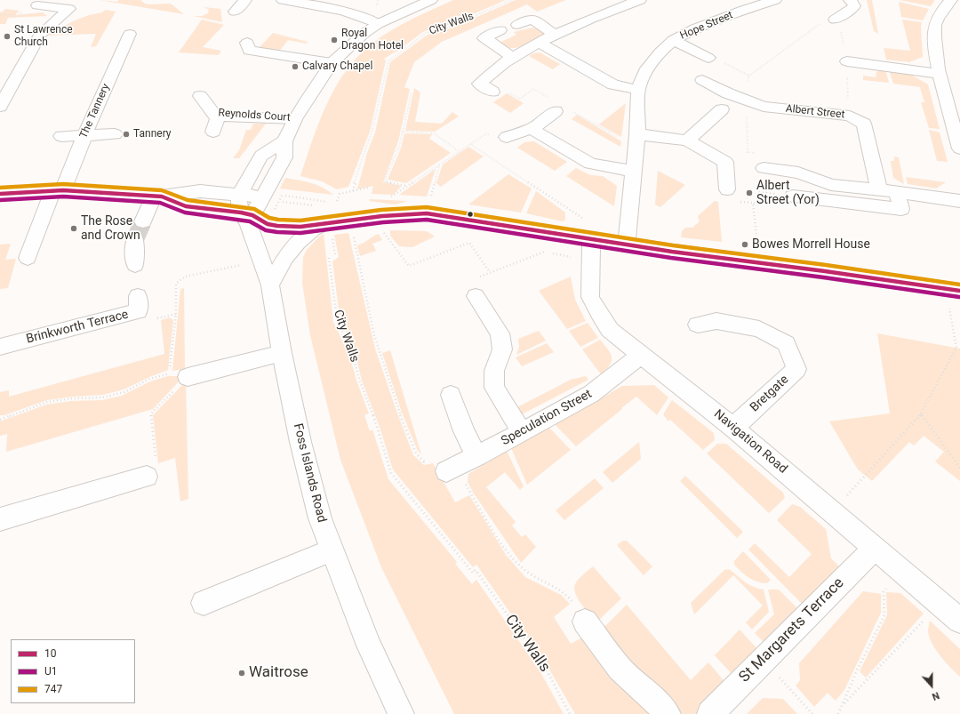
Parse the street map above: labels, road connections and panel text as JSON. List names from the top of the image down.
{
  "streets": {
    "street": [
      "Hope Street",
      "The Tannery",
      "Albert Street",
      "Reynolds Court",
      "Brinkworth Terrace",
      "Bretgate",
      "Speculation Street",
      "Navigation Road",
      "Foss Islands Road",
      "St Margarets Terrace"
    ],
    "path": ["City Walls"]
  },
  "crossings": [
    ["Bretgate", "Navigation Road"],
    ["Speculation Street", "Navigation Road"],
    ["Navigation Road", "St Margarets Terrace"]
  ],
  "places": [
    "St Lawrence Church",
    "Royal Dragon Hotel",
    "Calvary Chapel",
    "Tannery",
    "Albert Street (Yor)",
    "The Rose and Crown",
    "Bowes Morrell House",
    "Waitrose"
  ],
  "lines": ["transit line 747", "transit line 10", "transit line U1"],
  "legend": ["10", "U1", "747"],
  "north": "bottom"
}
